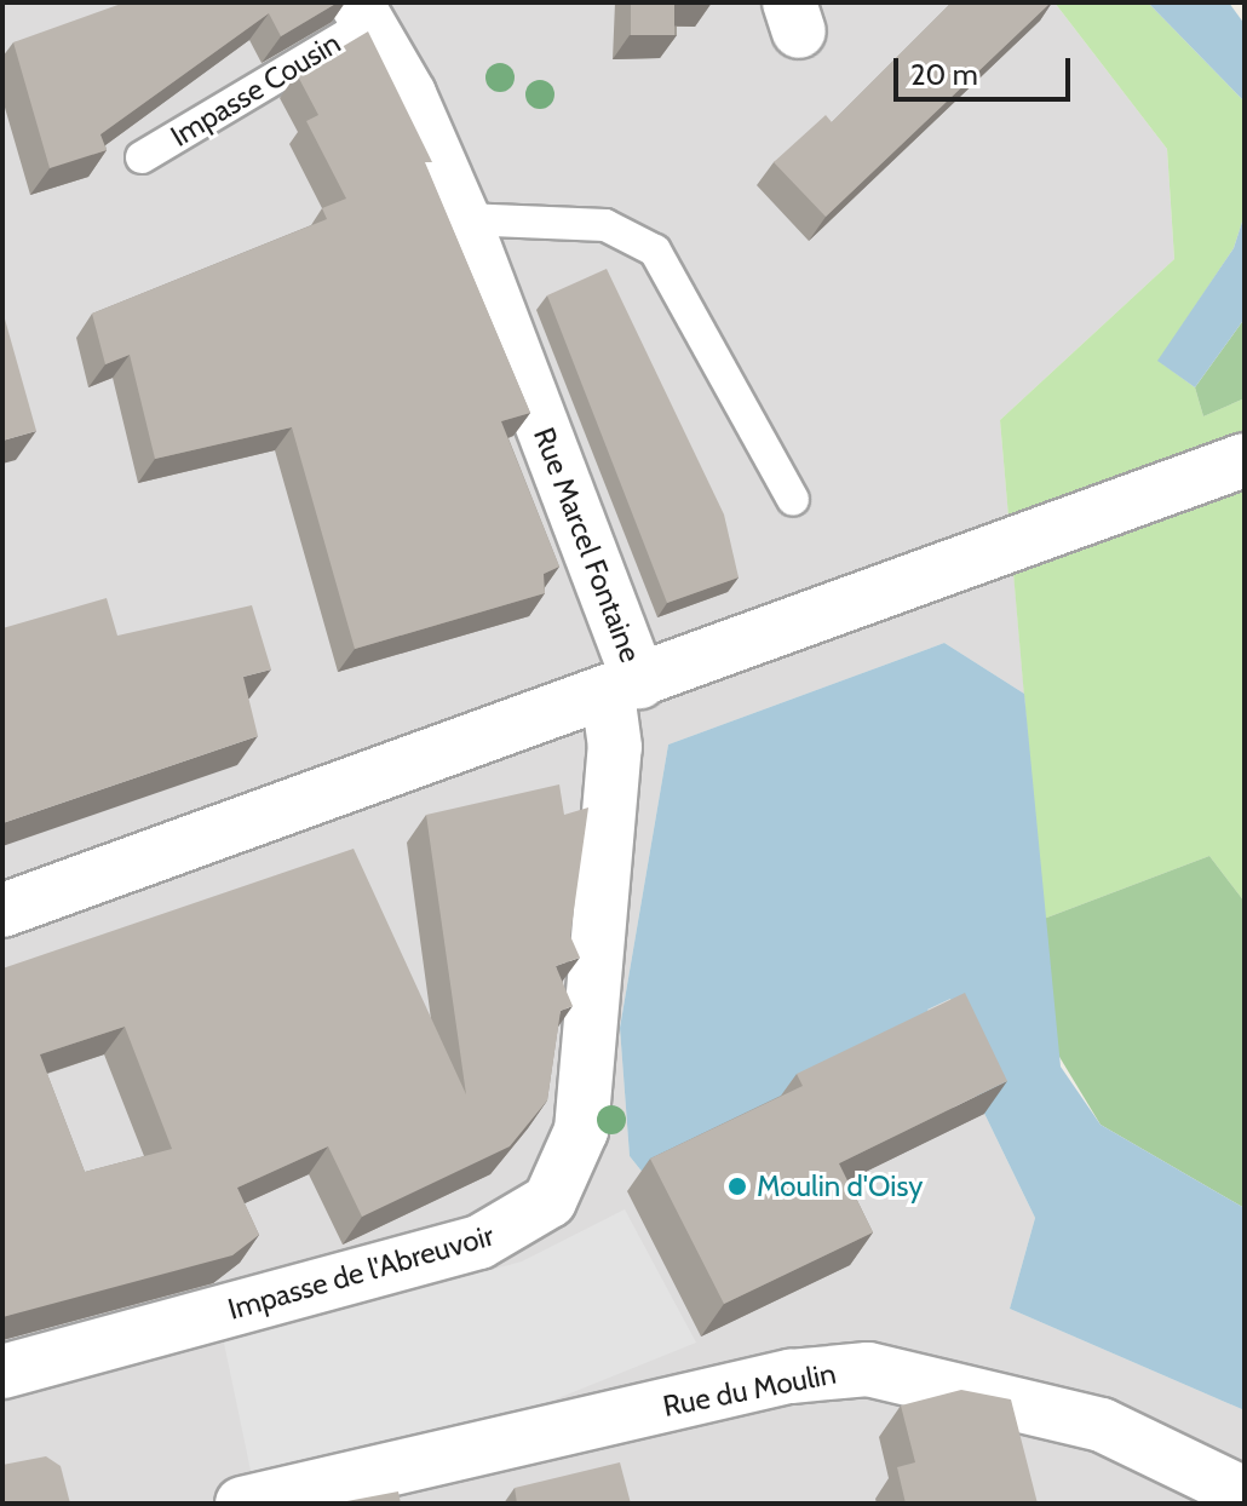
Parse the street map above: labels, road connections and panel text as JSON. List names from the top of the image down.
{
  "streets": {
    "street": ["Rue Marcel Fontaine", "Impasse de l'Abreuvoir", "Rue du Moulin"],
    "lane": ["Impasse Cousin"]
  },
  "crossings": [
    ["Impasse Cousin", "Rue Marcel Fontaine"],
    ["Rue Marcel Fontaine", "Impasse de l'Abreuvoir"]
  ],
  "places": ["Moulin d'Oisy"],
  "scale_bar": "20 m"
}
